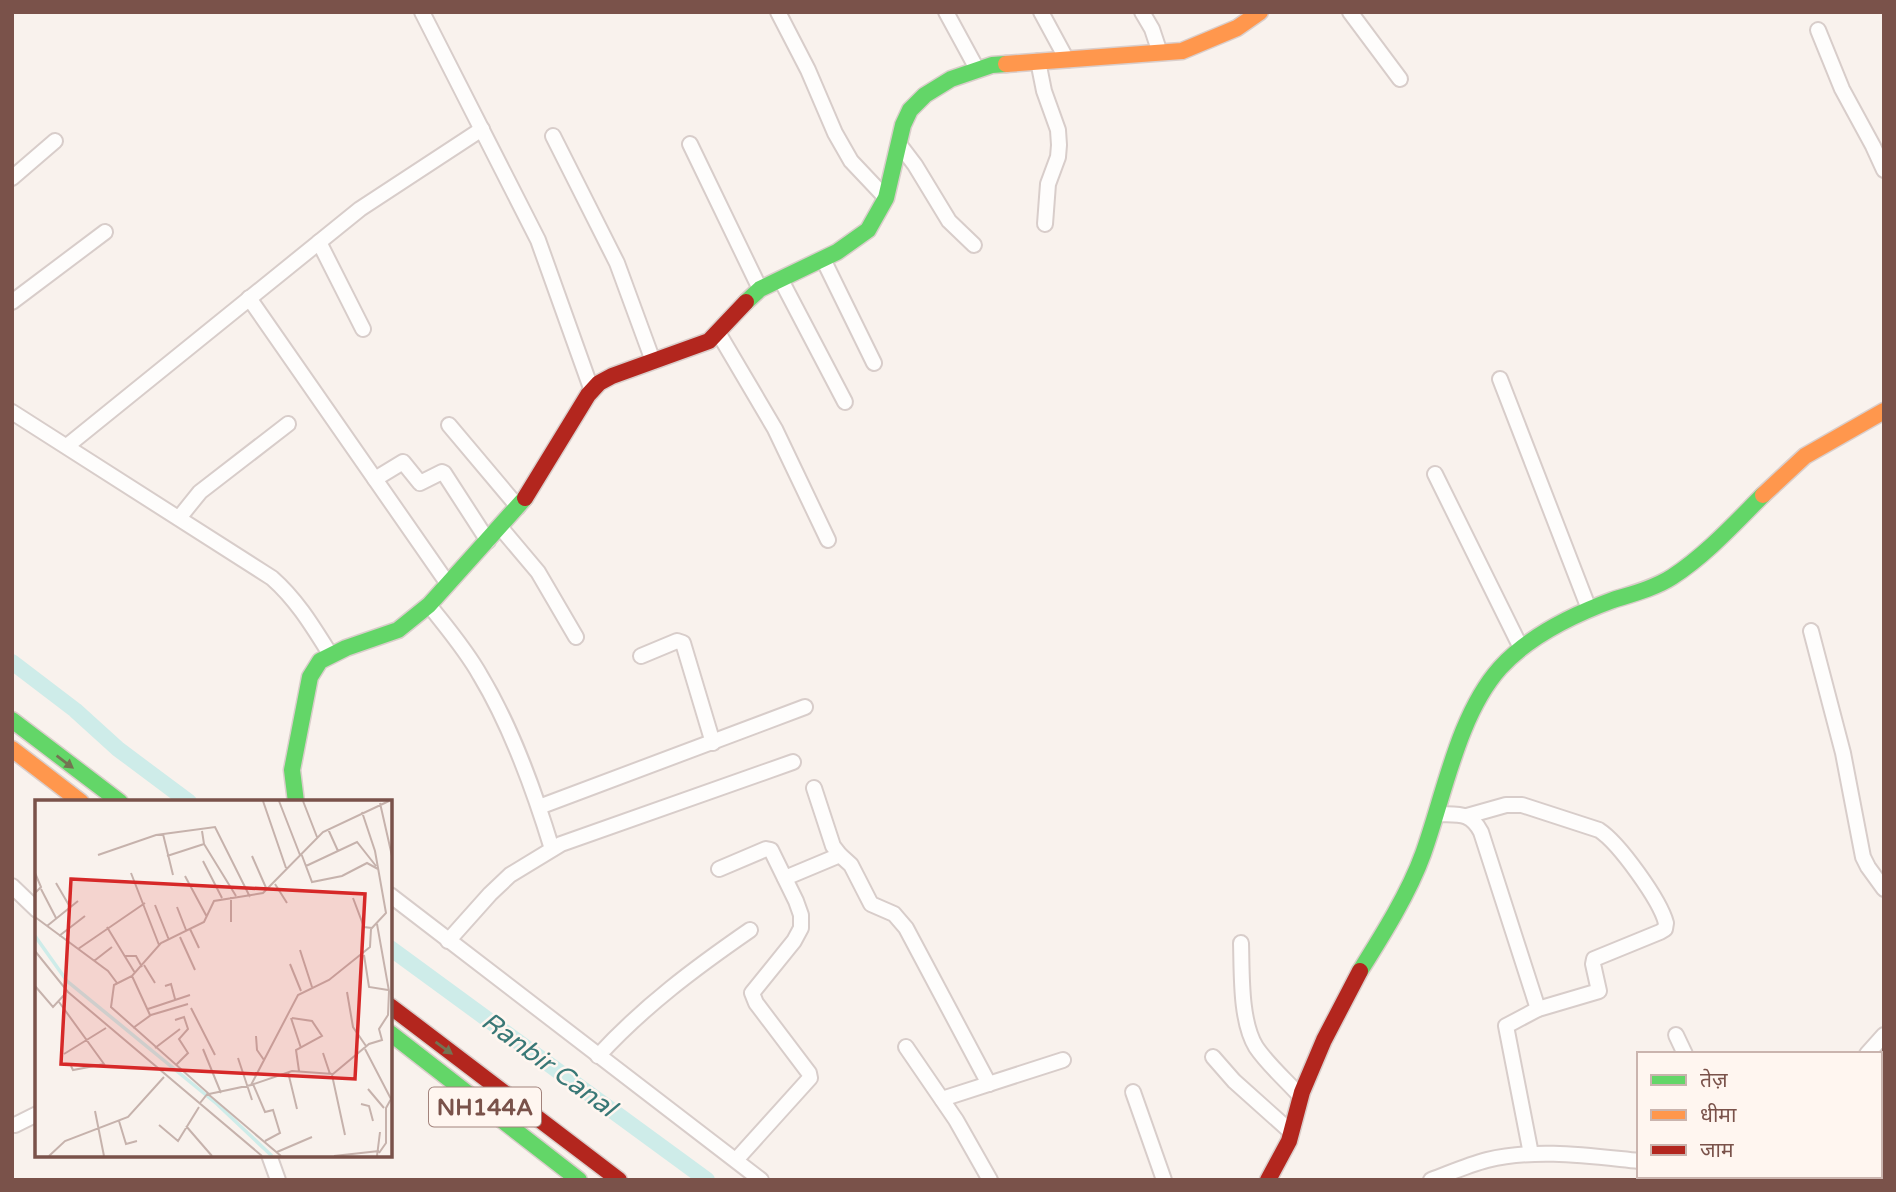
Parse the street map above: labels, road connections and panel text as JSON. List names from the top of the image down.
{
  "streets": {
    "main road": ["NH144A"]
  },
  "water": ["Ranbir Canal"],
  "legend": ["तेज़", "धीमा", "जाम"]
}
